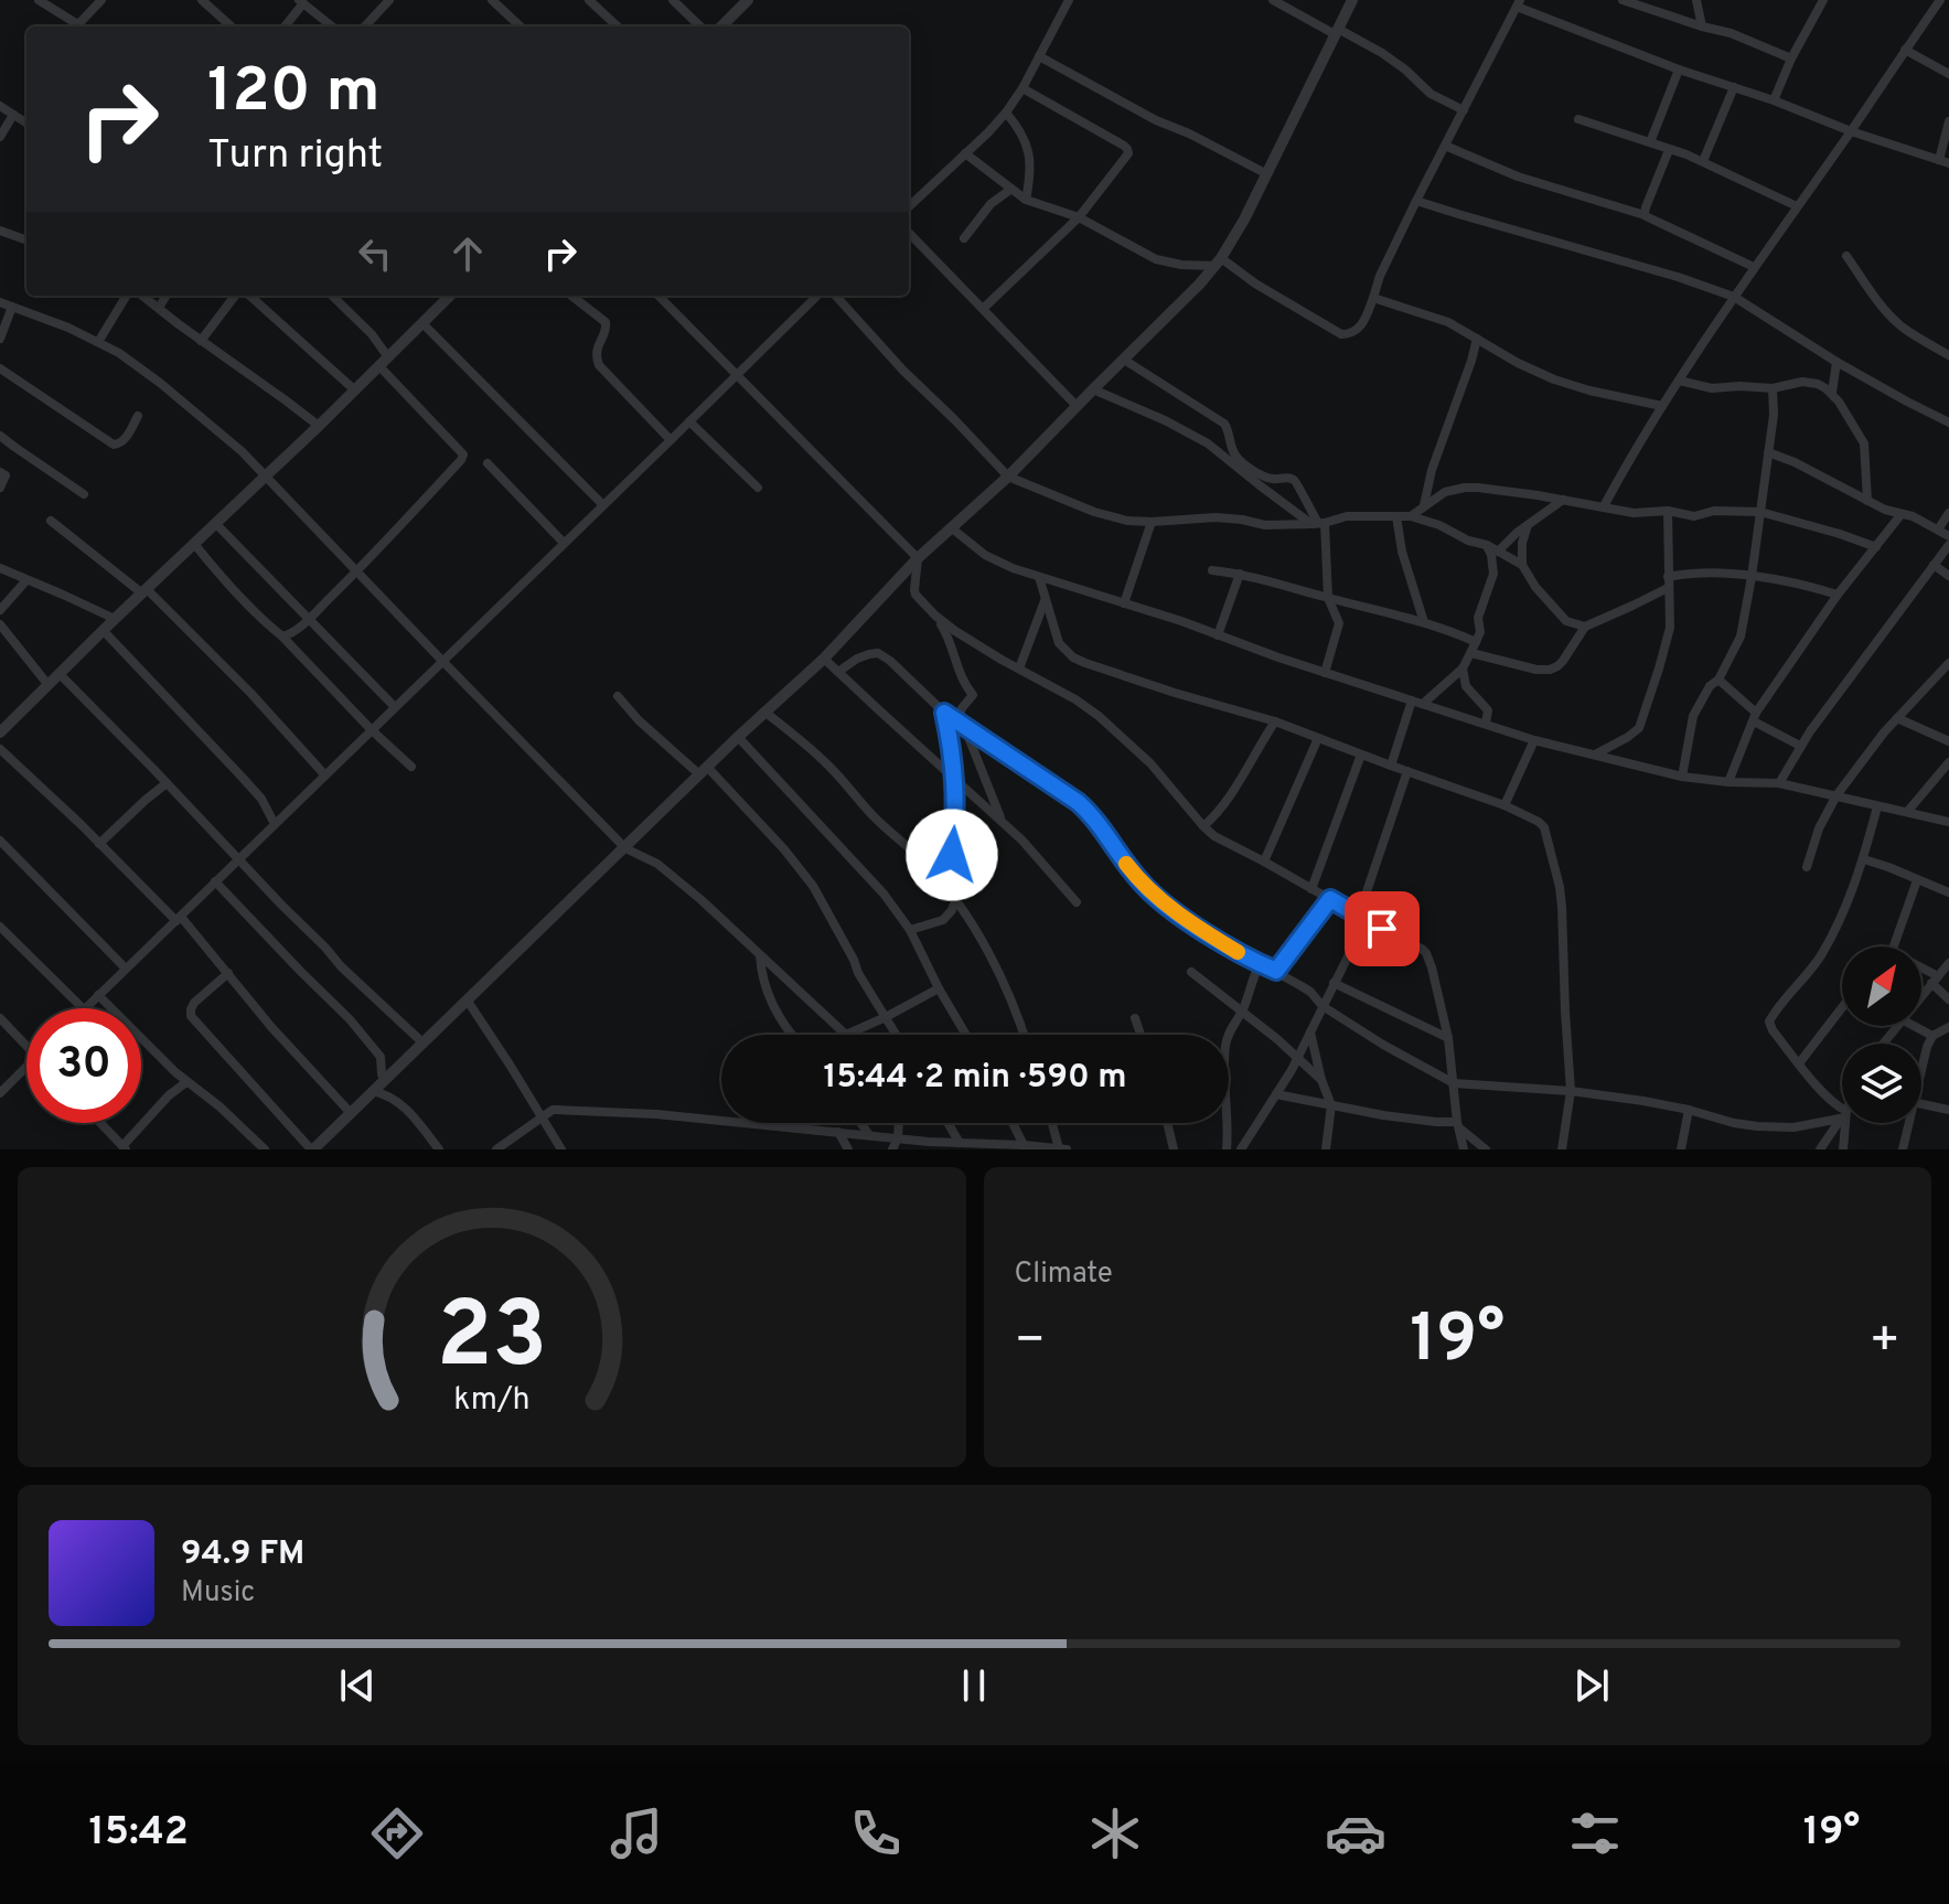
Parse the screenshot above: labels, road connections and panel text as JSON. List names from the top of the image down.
{
  "north": "top right",
  "page": {
    "turn": ["120 m", "Turn right"],
    "limit": "30",
    "trip": "15:44 · 2 min · 590 m",
    "tile": "Climate",
    "heat": ["−", "19°", "+"],
    "song": ["94.9 FM", "Music"],
    "tabs": ["15:42", "19°"],
    "gauge": ["23", "km/h"]
  }
}
